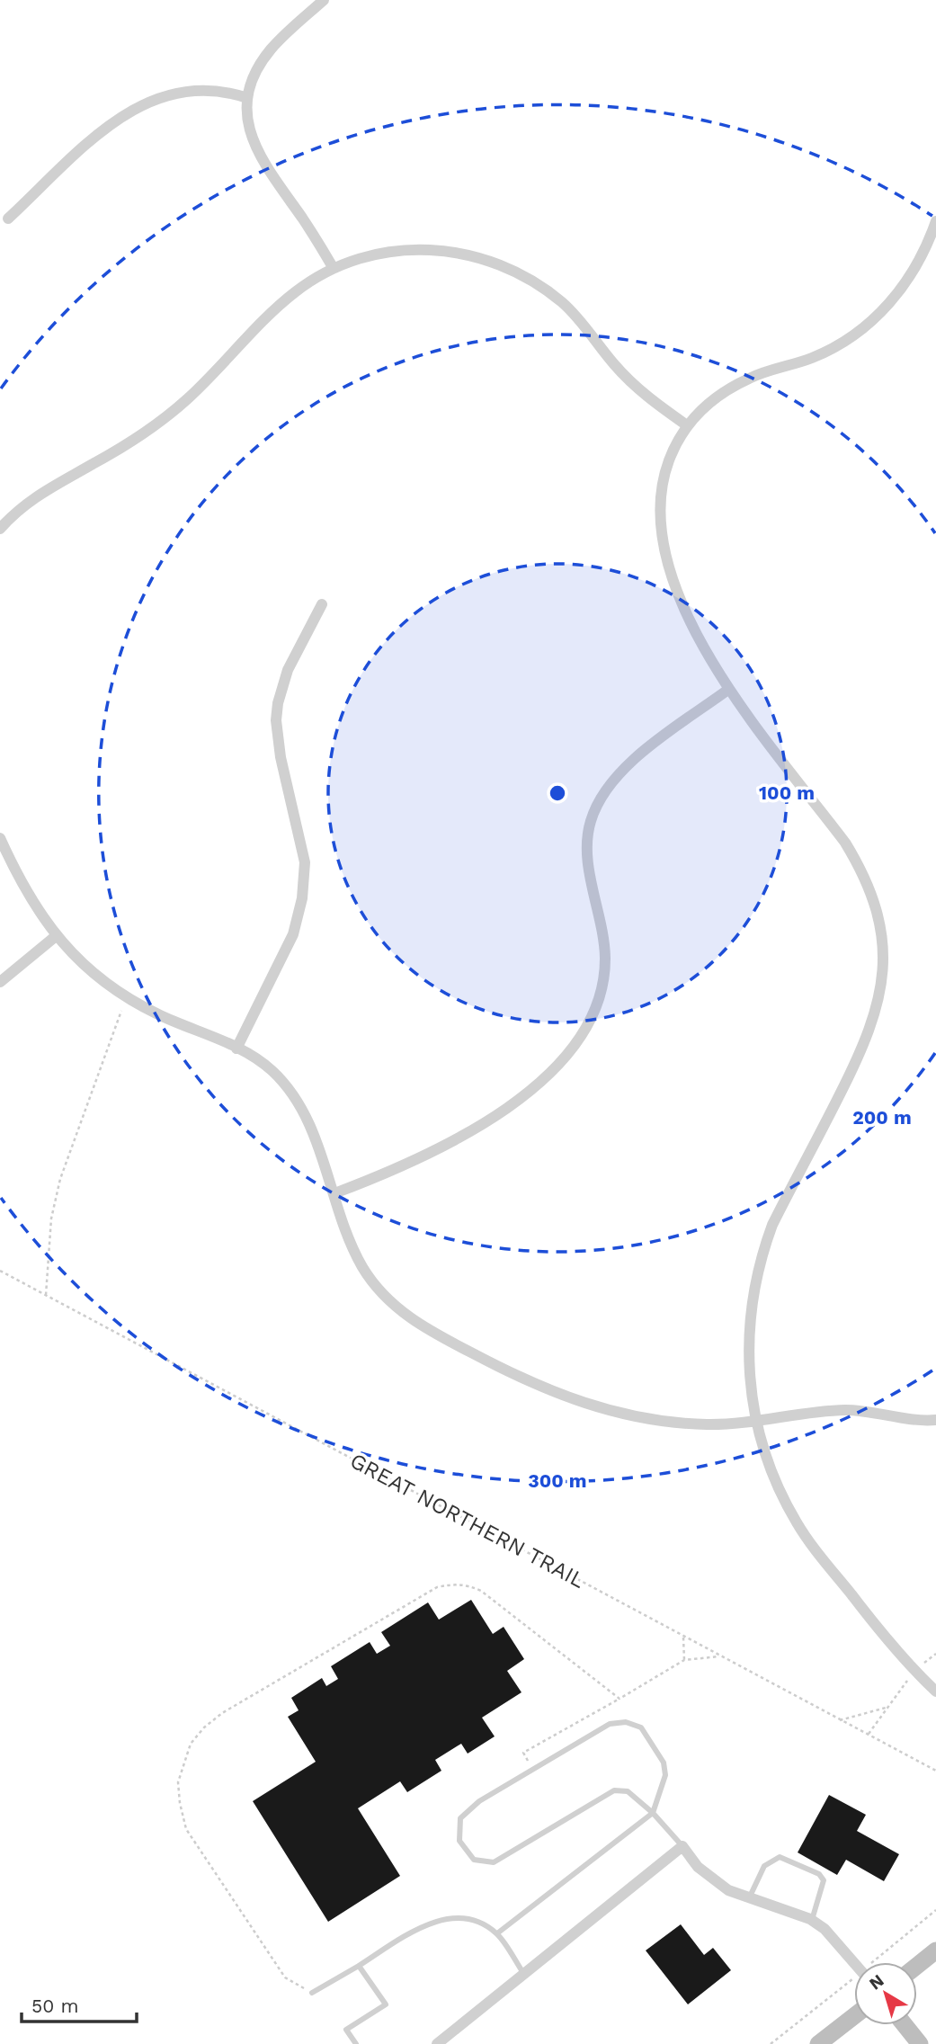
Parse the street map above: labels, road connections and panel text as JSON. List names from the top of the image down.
{
  "streets": {
    "path": ["GREAT NORTHERN TRAIL"]
  },
  "scale_bar": "50 m",
  "north": "top left",
  "rings": ["100 m", "200 m", "300 m"]
}
